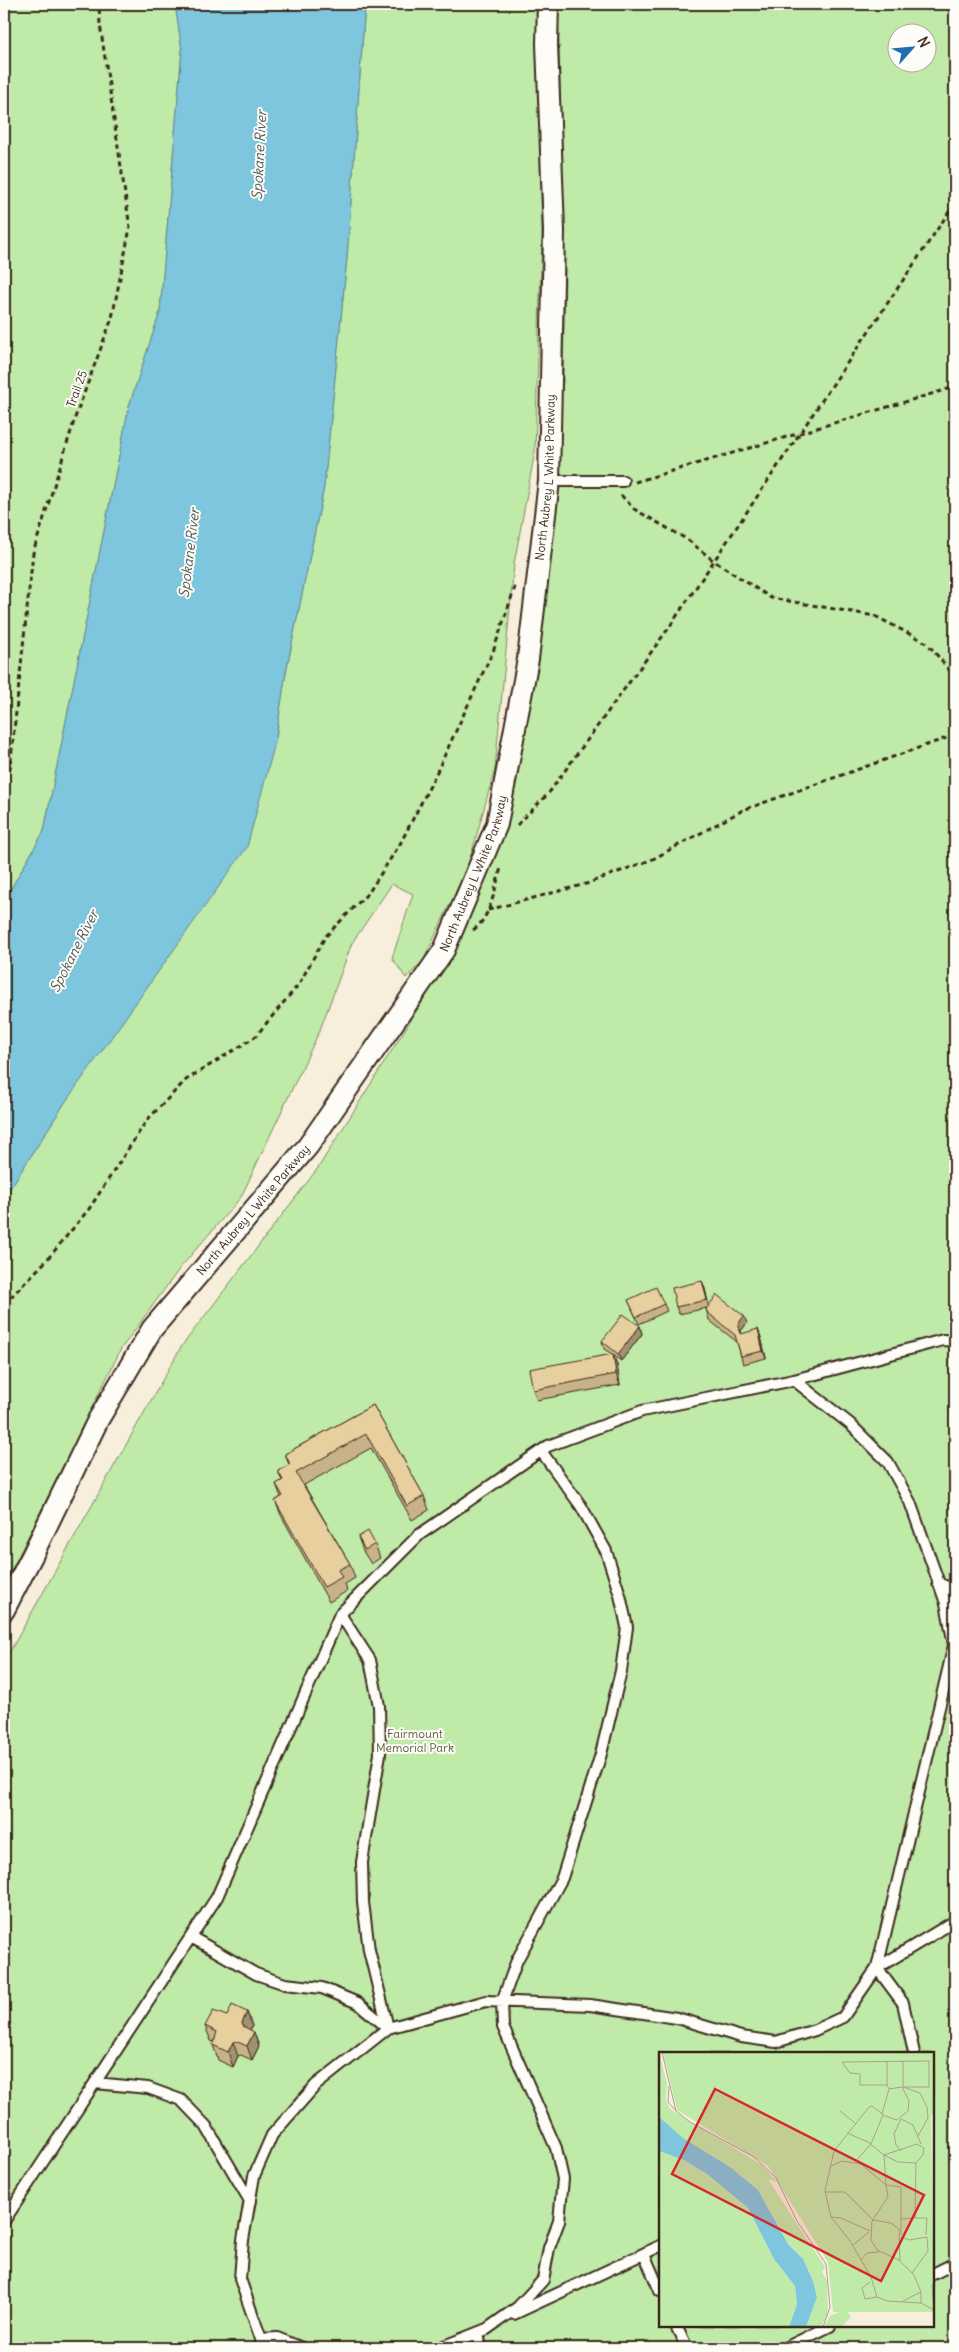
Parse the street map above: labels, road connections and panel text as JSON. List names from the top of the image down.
{
  "streets": {
    "street": ["North Aubrey L White Parkway"],
    "path": ["Trail 25"]
  },
  "water": ["Spokane River"],
  "parks": ["Fairmount Memorial Park"],
  "north": "top right"
}
